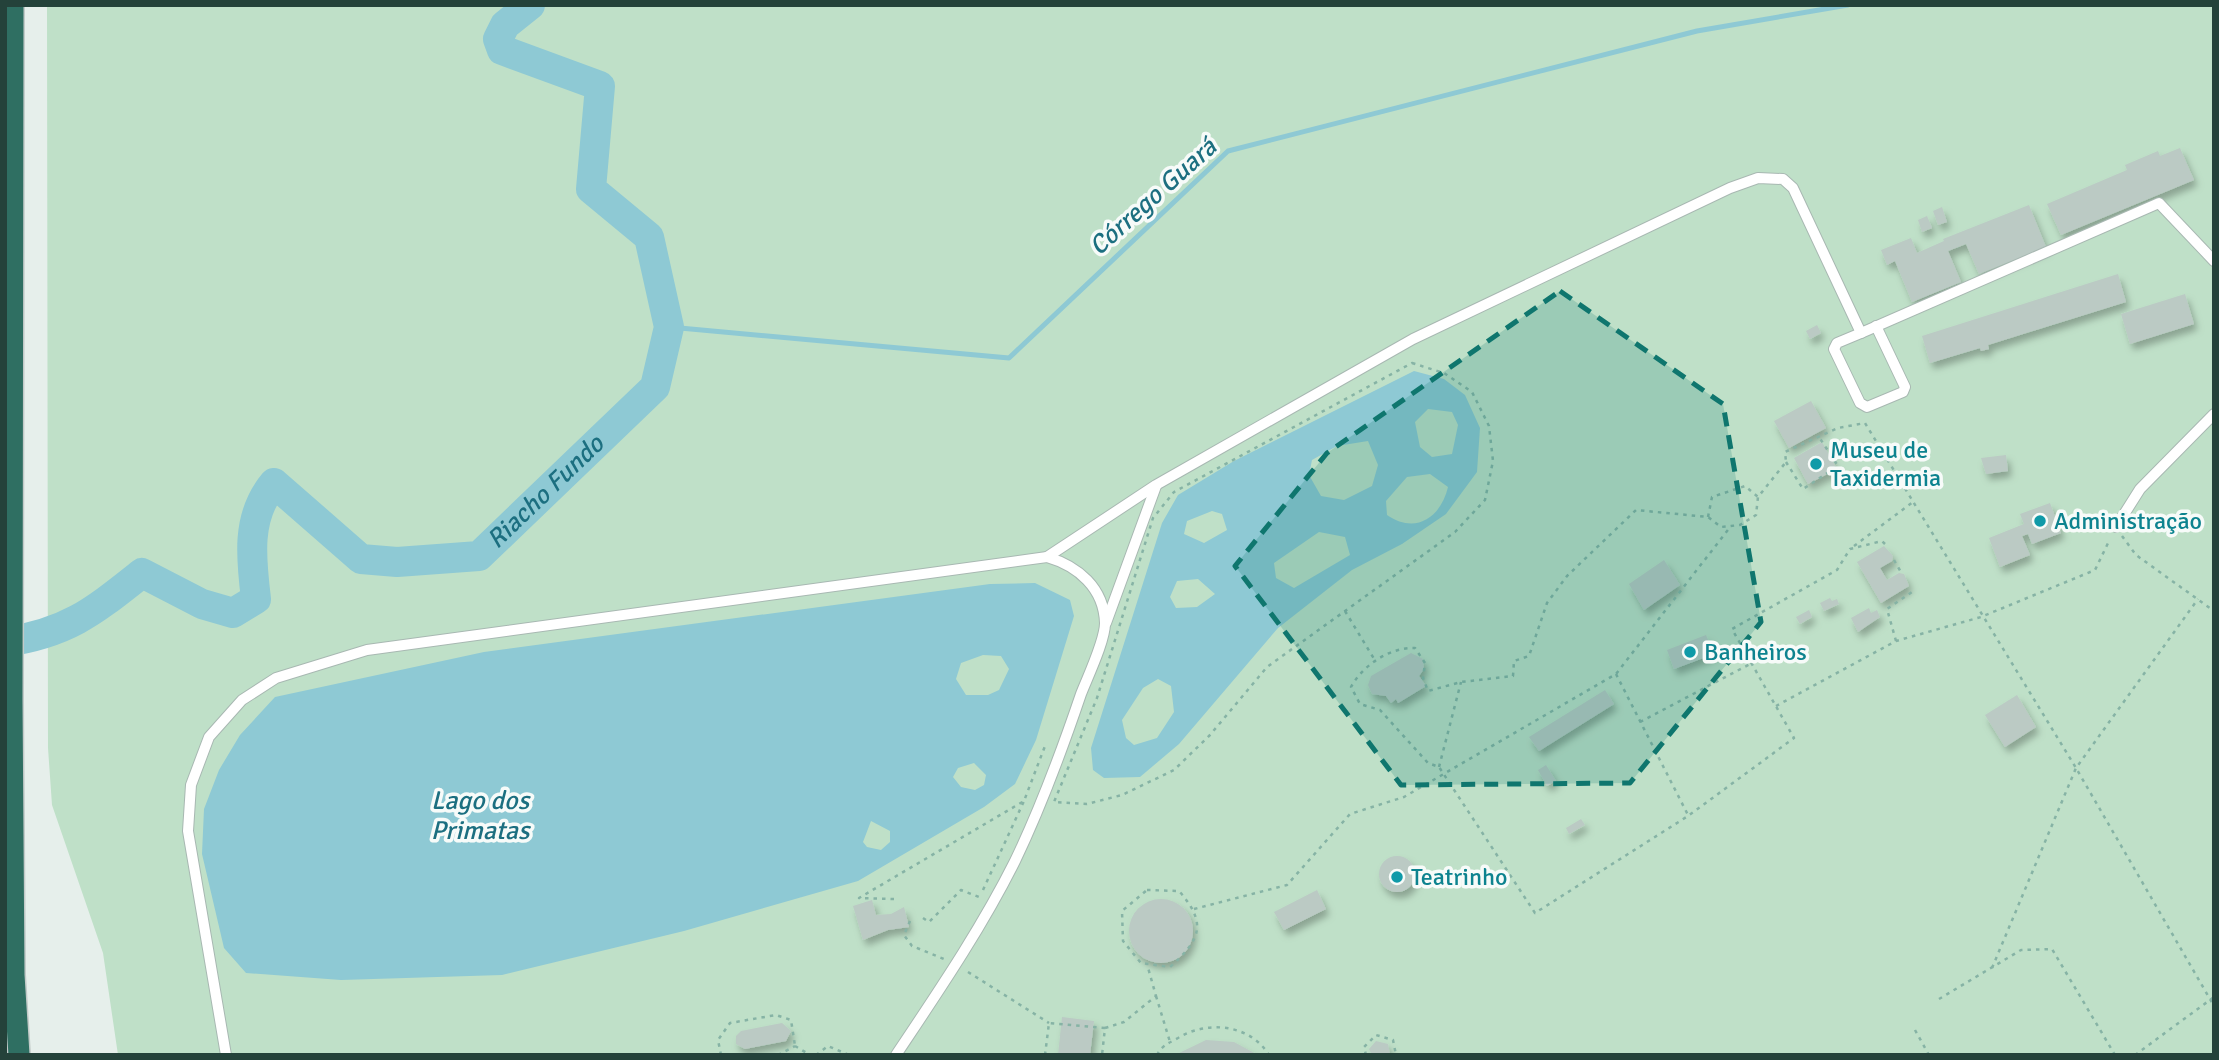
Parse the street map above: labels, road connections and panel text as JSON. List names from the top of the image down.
{
  "water": ["Córrego Guará", "Riacho Fundo", "Lago dos Primatas"],
  "places": [
    "Museu de Taxidermia",
    "Administração",
    "Banheiros",
    "Teatrinho"
  ]
}
